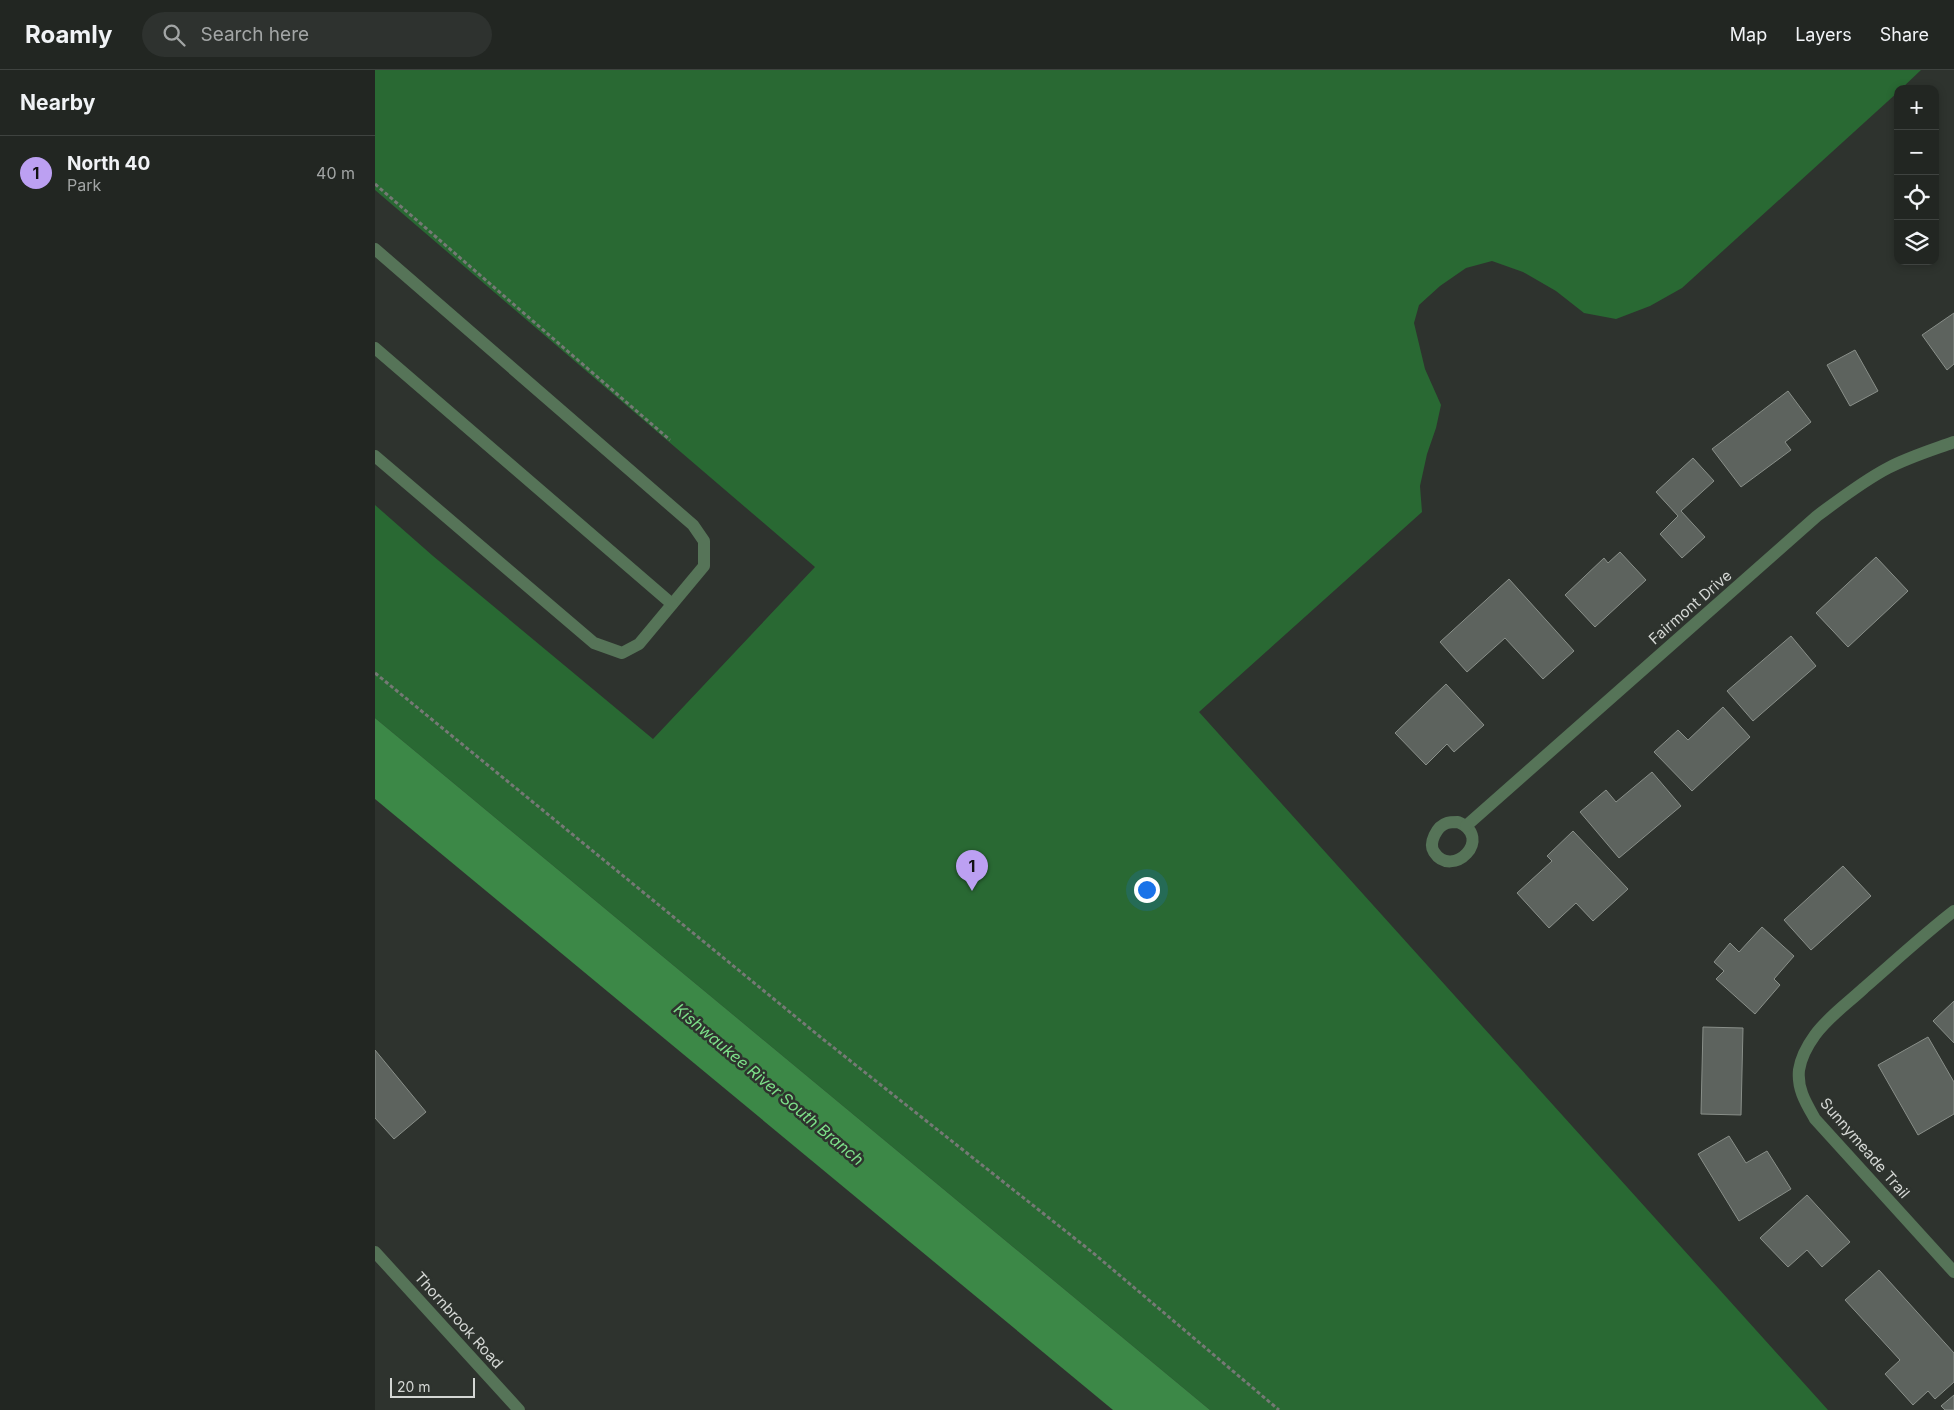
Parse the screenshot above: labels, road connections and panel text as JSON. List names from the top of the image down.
{
  "streets": {
    "street": ["Fairmont Drive", "Sunnymeade Trail", "Thornbrook Road"]
  },
  "water": ["Kishwaukee River South Branch"],
  "scale_bar": "20 m",
  "page": {
    "header": "Roamly",
    "search": "Search here",
    "nav": ["Map", "Layers", "Share"],
    "heading": "Nearby",
    "map_buttons": ["+", "−"],
    "list": [
      {
        "mark": "1",
        "name": "North 40",
        "note": "Park",
        "value": "40 m"
      }
    ],
    "pins": "1",
    "scale": "20 m"
  }
}
